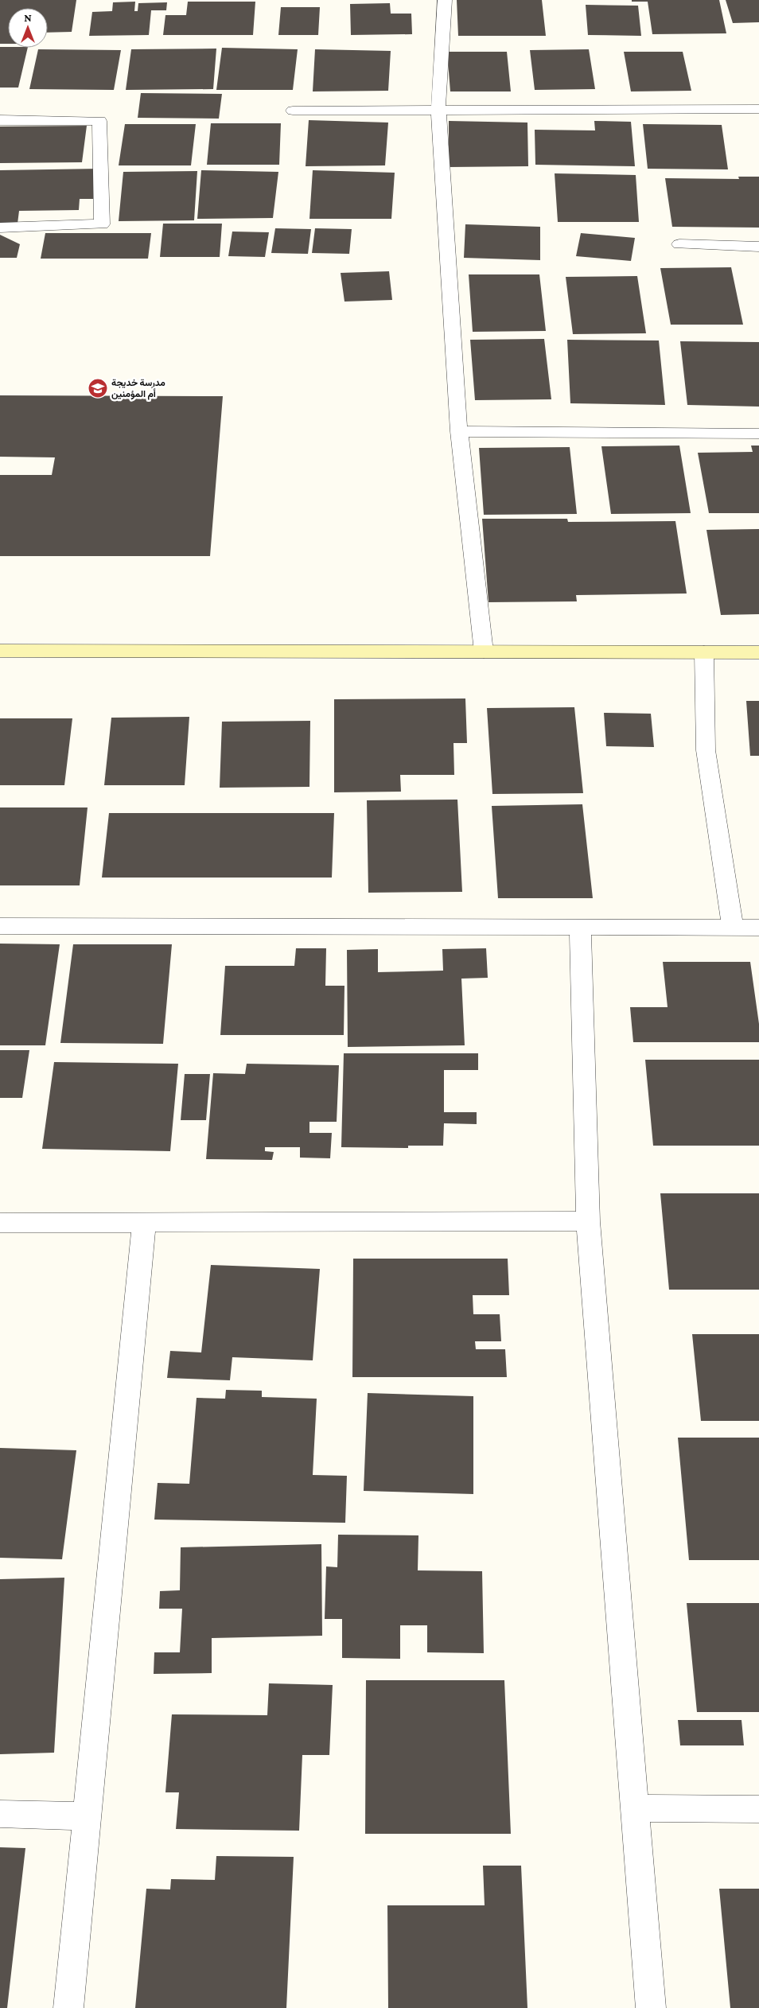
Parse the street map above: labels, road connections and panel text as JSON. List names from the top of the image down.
{
  "places": {
    "school or university": ["مدرسة خديجة أم المؤمنين"]
  },
  "north": "top"
}
